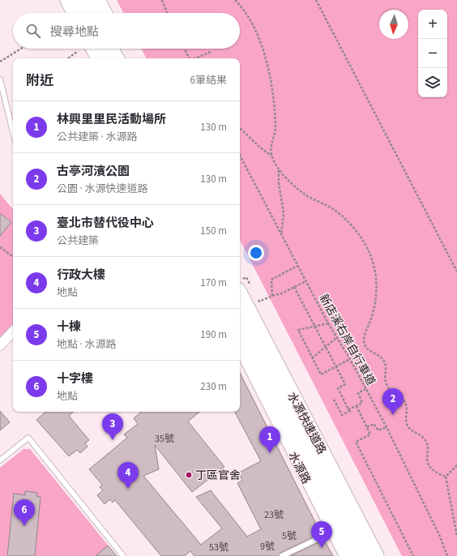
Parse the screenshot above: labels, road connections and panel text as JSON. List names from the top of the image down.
{
  "streets": {
    "highway": ["水源快速道路"],
    "street": ["水源路"],
    "path": ["新店溪右岸自行車道"]
  },
  "places": ["丁區官舍"],
  "house_numbers": [
    "35號",
    "23號",
    "5號",
    "9號",
    "53號"
  ],
  "north": "bottom",
  "page": {
    "map_buttons": ["+", "−"],
    "search": "搜尋地點",
    "heading": ["附近", "6筆結果"],
    "list": [
      {
        "mark": "1",
        "name": "林興里里民活動場所",
        "note": "公共建築 · 水源路",
        "value": "130 m"
      },
      {
        "mark": "2",
        "name": "古亭河濱公園",
        "note": "公園 · 水源快速道路",
        "value": "130 m"
      },
      {
        "mark": "3",
        "name": "臺北市替代役中心",
        "note": "公共建築",
        "value": "150 m"
      },
      {
        "mark": "4",
        "name": "行政大樓",
        "note": "地點",
        "value": "170 m"
      },
      {
        "mark": "5",
        "name": "十棟",
        "note": "地點 · 水源路",
        "value": "190 m"
      },
      {
        "mark": "6",
        "name": "十字樓",
        "note": "地點",
        "value": "230 m"
      }
    ],
    "pins": [
      "2",
      "3",
      "1",
      "4",
      "6",
      "5"
    ]
  }
}
